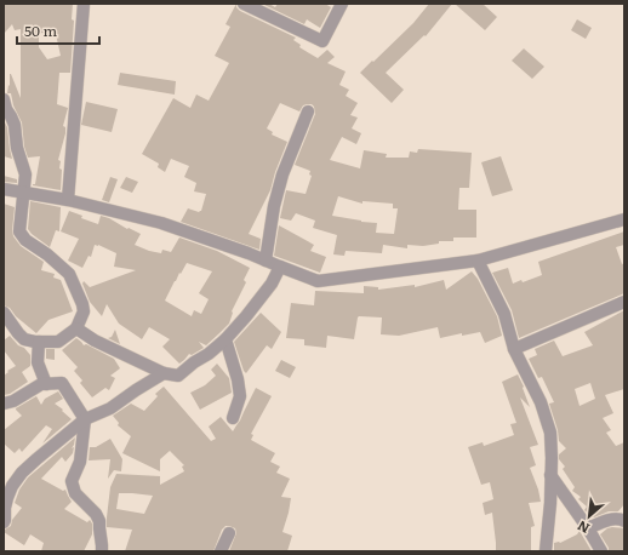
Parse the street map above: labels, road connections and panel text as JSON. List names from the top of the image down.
{
  "scale_bar": "50 m",
  "north": "bottom left"
}
